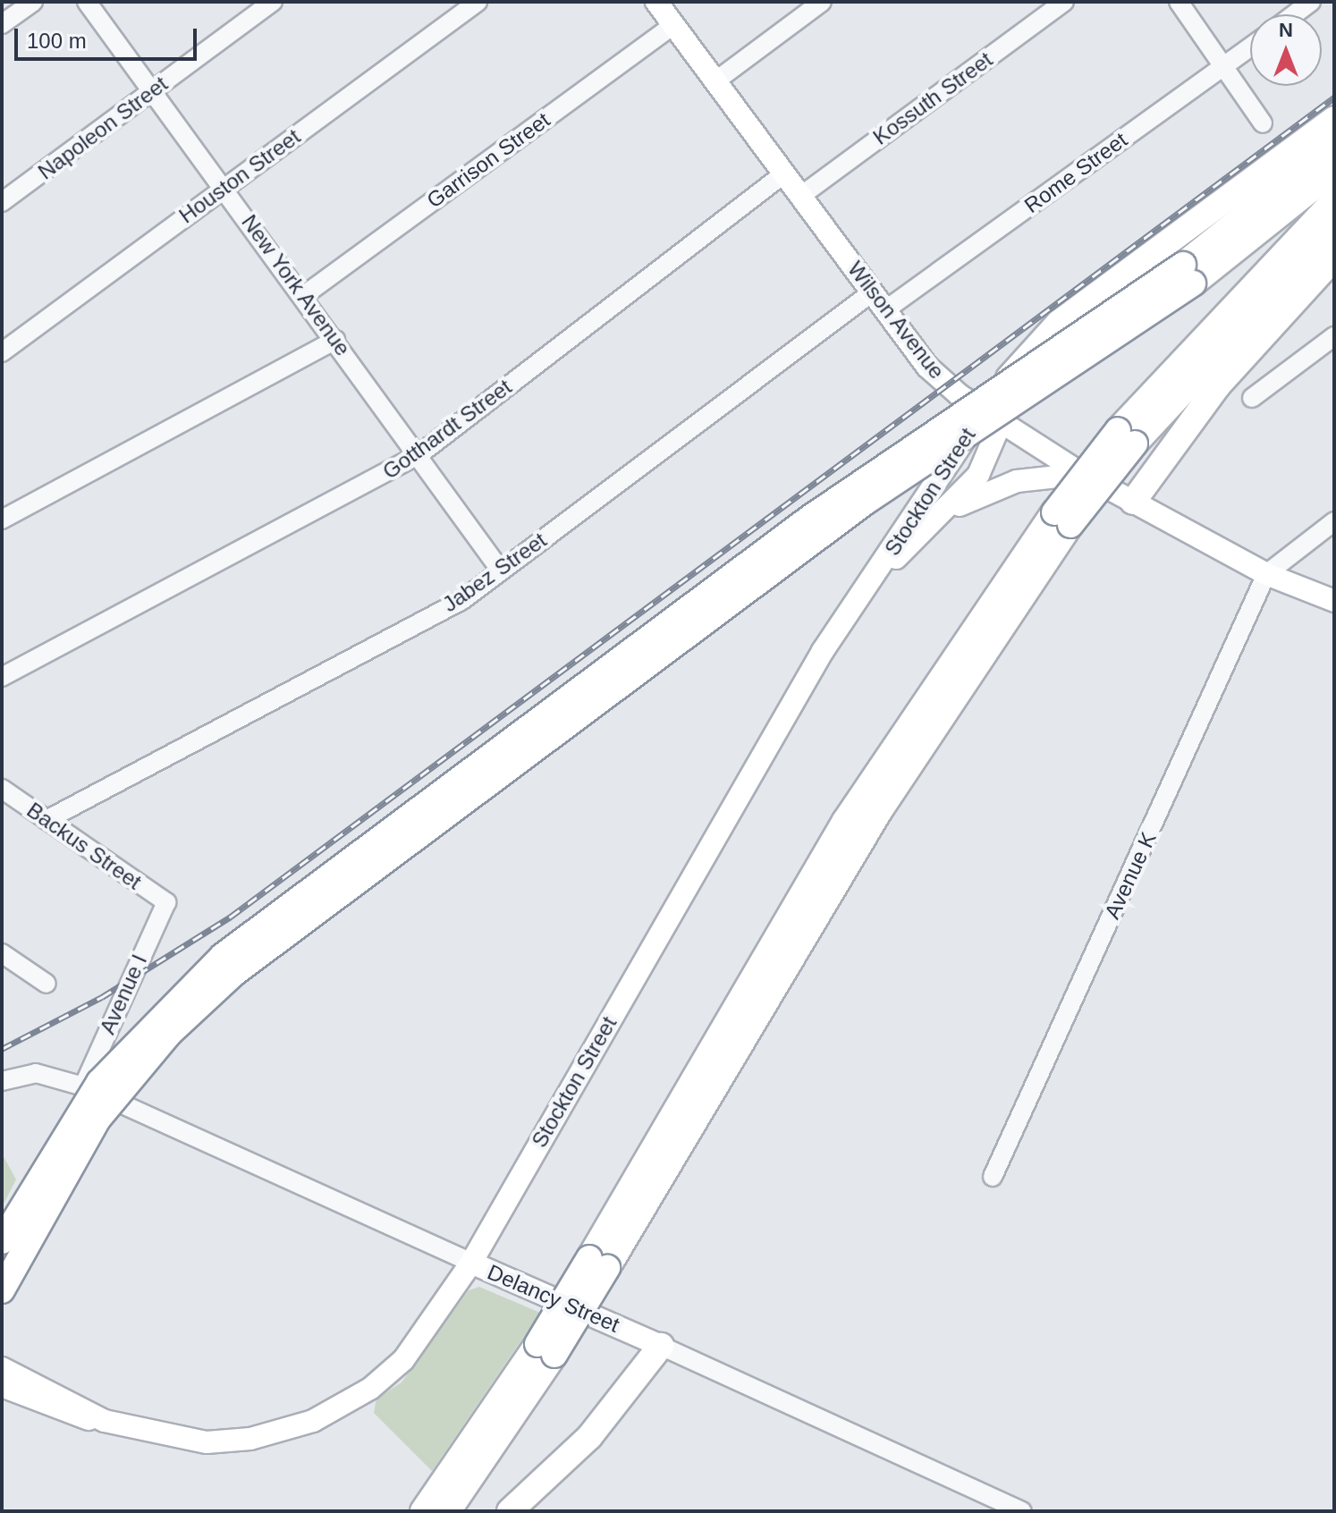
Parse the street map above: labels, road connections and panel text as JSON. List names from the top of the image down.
{
  "streets": {
    "main road": ["Wilson Avenue", "Stockton Street", "Delancy Street"],
    "street": [
      "Kossuth Street",
      "Napoleon Street",
      "Garrison Street",
      "Rome Street",
      "Houston Street",
      "New York Avenue",
      "Gotthardt Street",
      "Jabez Street",
      "Backus Street",
      "Avenue K",
      "Avenue I"
    ]
  },
  "crossings": [
    ["Kossuth Street", "Wilson Avenue"],
    ["Napoleon Street", "New York Avenue"],
    ["Garrison Street", "New York Avenue"],
    ["Garrison Street", "Wilson Avenue"],
    ["Rome Street", "Wilson Avenue"],
    ["Houston Street", "New York Avenue"],
    ["New York Avenue", "Gotthardt Street"],
    ["New York Avenue", "Jabez Street"],
    ["Wilson Avenue", "Gotthardt Street"],
    ["Wilson Avenue", "Stockton Street"],
    ["Wilson Avenue", "Jabez Street"],
    ["Wilson Avenue", "Avenue K"],
    ["Stockton Street", "Delancy Street"],
    ["Jabez Street", "Backus Street"],
    ["Backus Street", "Avenue I"],
    ["Avenue I", "Delancy Street"]
  ],
  "scale_bar": "100 m",
  "north": "top"
}
